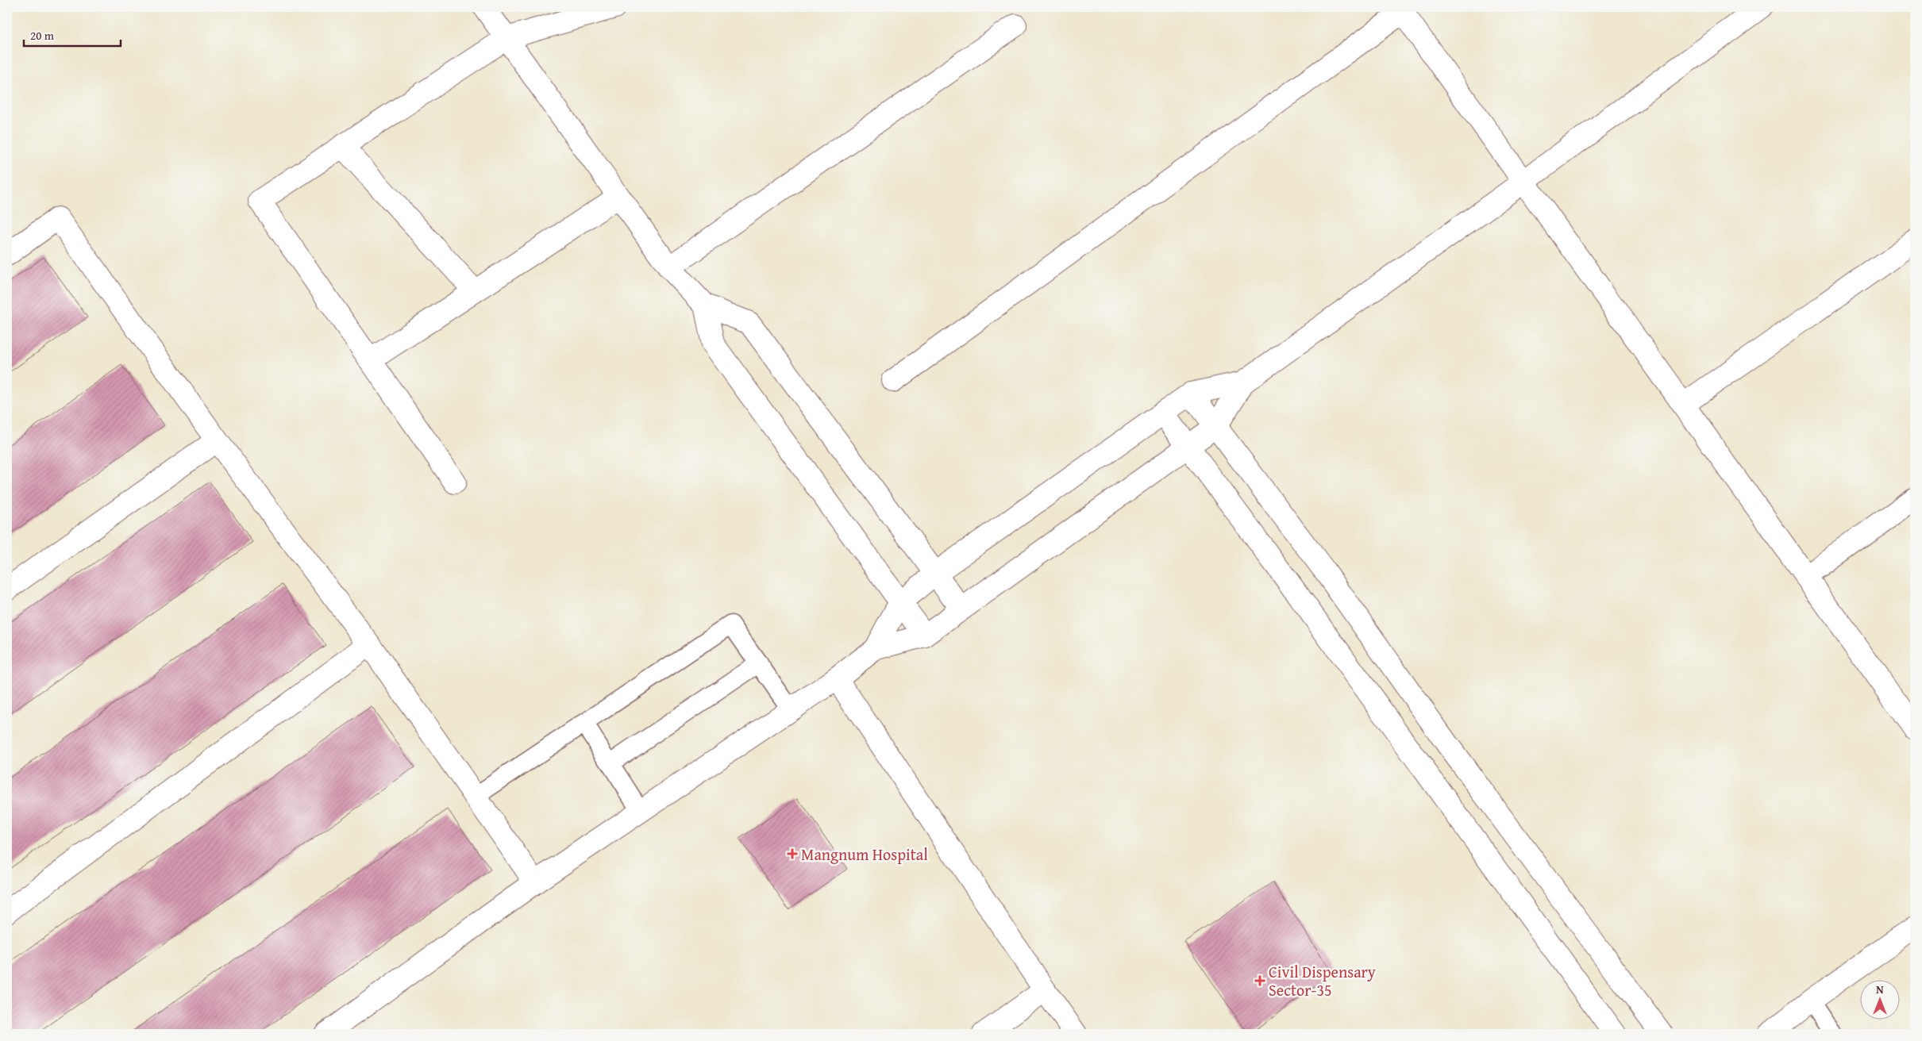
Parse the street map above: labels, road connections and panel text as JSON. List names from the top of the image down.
{
  "places": {
    "health": ["Mangnum Hospital", "Civil Dispensary Sector-35"]
  },
  "scale_bar": "20 m",
  "north": "top"
}
